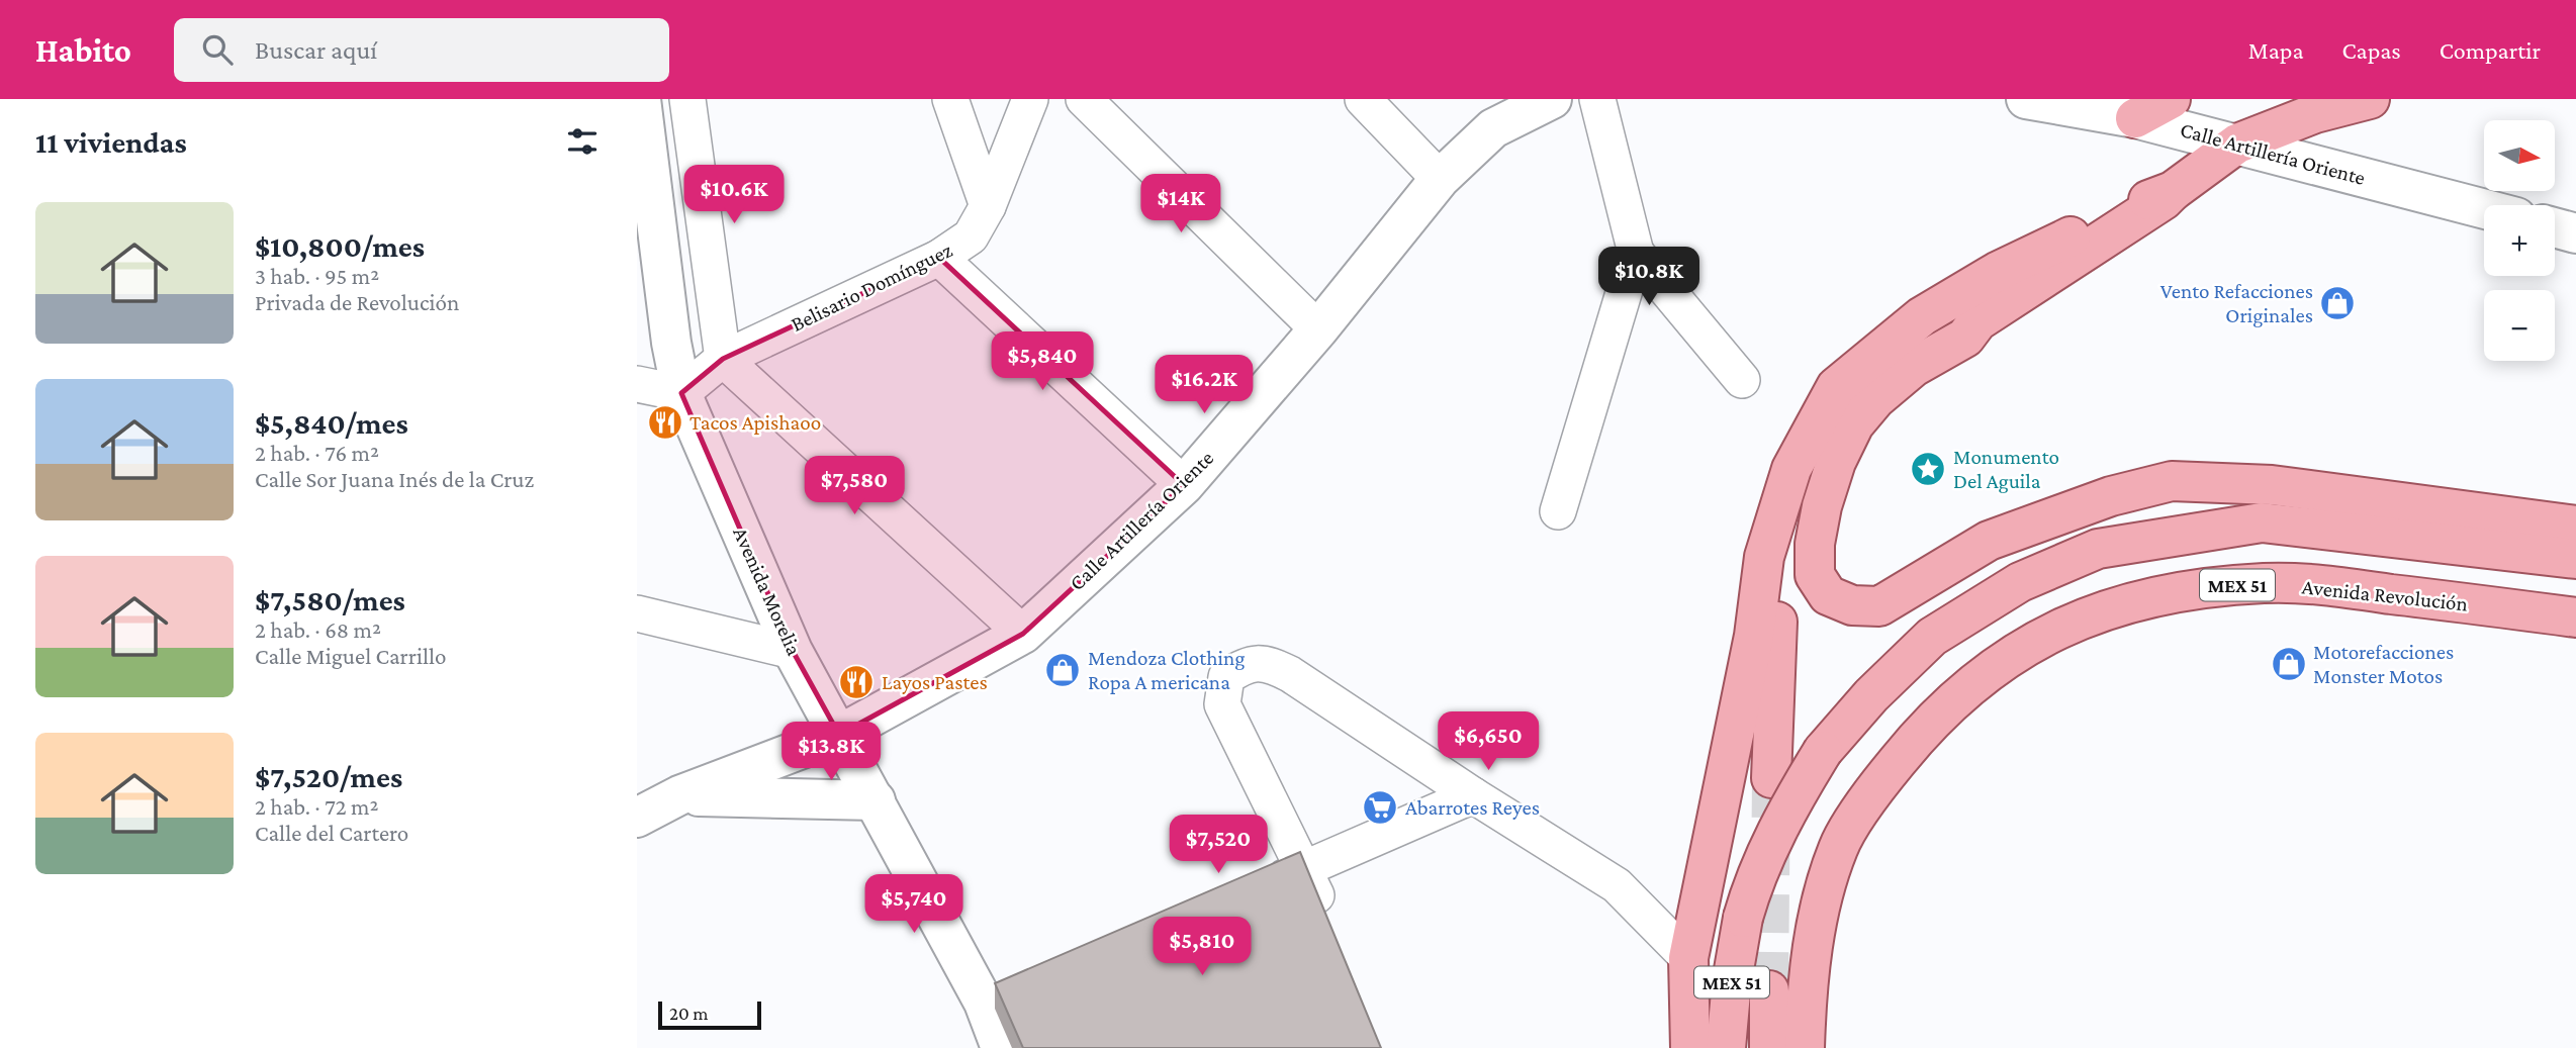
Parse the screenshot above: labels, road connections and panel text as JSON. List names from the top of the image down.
{
  "streets": {
    "main road": ["MEX 51", "Avenida Revolución"],
    "street": ["Calle Artillería Oriente", "Belisario Domínguez", "Avenida Morelia"]
  },
  "crossings": [
    ["Calle Artillería Oriente", "Avenida Morelia"],
    ["Belisario Domínguez", "Avenida Morelia"]
  ],
  "places": {
    "shop": ["Vento Refacciones Originales", "Motorefacciones Monster Motos", "Mendoza Clothing Ropa A mericana"],
    "restaurant": ["Tacos Apishaoo", "Layos Pastes"],
    "place": ["Monumento Del Aguila"],
    "supermarket": ["Abarrotes Reyes"]
  },
  "scale_bar": "20 m",
  "north": "right",
  "page": {
    "header": "Habito",
    "search": "Buscar aquí",
    "nav": ["Mapa", "Capas", "Compartir"],
    "heading": "11 viviendas",
    "map_buttons": ["+", "−"],
    "price": [
      "$10.6K",
      "$14K",
      "$10.8K",
      "$5,840",
      "$16.2K",
      "$7,580",
      "$6,650",
      "$13.8K",
      "$7,520",
      "$5,740",
      "$5,810"
    ],
    "list": [
      {
        "name": "$10,800/mes",
        "note": "3 hab. · 95 m² · Privada de Revolución"
      },
      {
        "name": "$5,840/mes",
        "note": "2 hab. · 76 m² · Calle Sor Juana Inés de la Cruz"
      },
      {
        "name": "$7,580/mes",
        "note": "2 hab. · 68 m² · Calle Miguel Carrillo"
      },
      {
        "name": "$7,520/mes",
        "note": "2 hab. · 72 m² · Calle del Cartero"
      }
    ],
    "scale": "20 m"
  }
}
